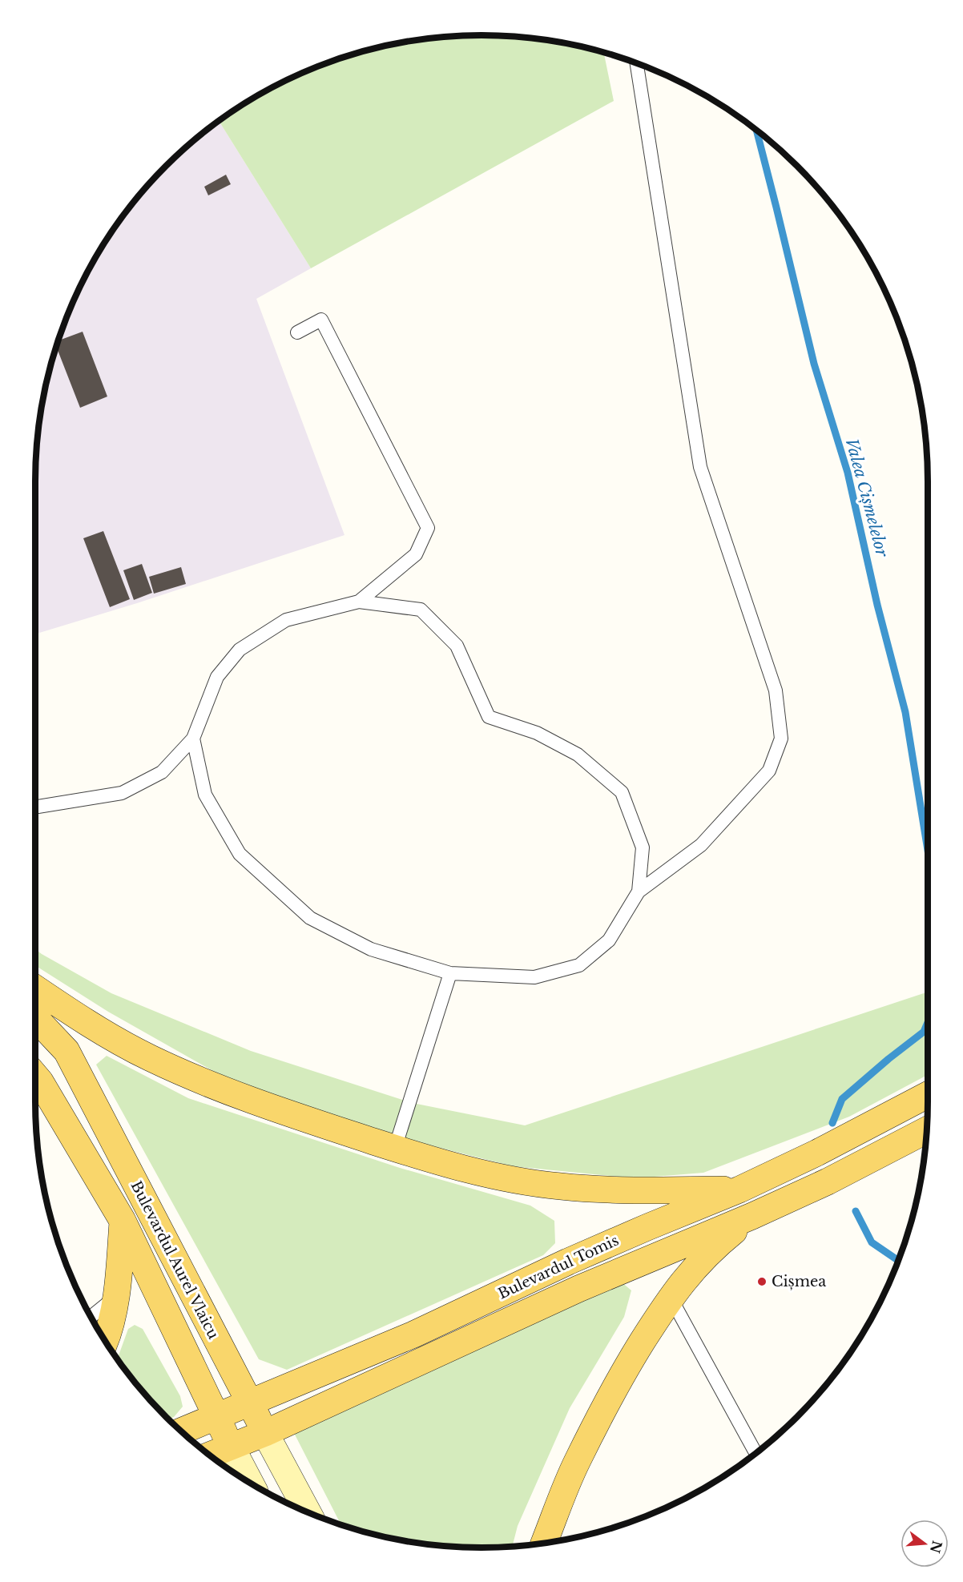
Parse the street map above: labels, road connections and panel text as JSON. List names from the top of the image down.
{
  "streets": {
    "main road": ["Bulevardul Aurel Vlaicu", "Bulevardul Tomis"]
  },
  "crossings": [
    ["Bulevardul Aurel Vlaicu", "Bulevardul Tomis"]
  ],
  "water": ["Valea Cișmelelor"],
  "places": ["Cișmea"],
  "north": "right"
}
